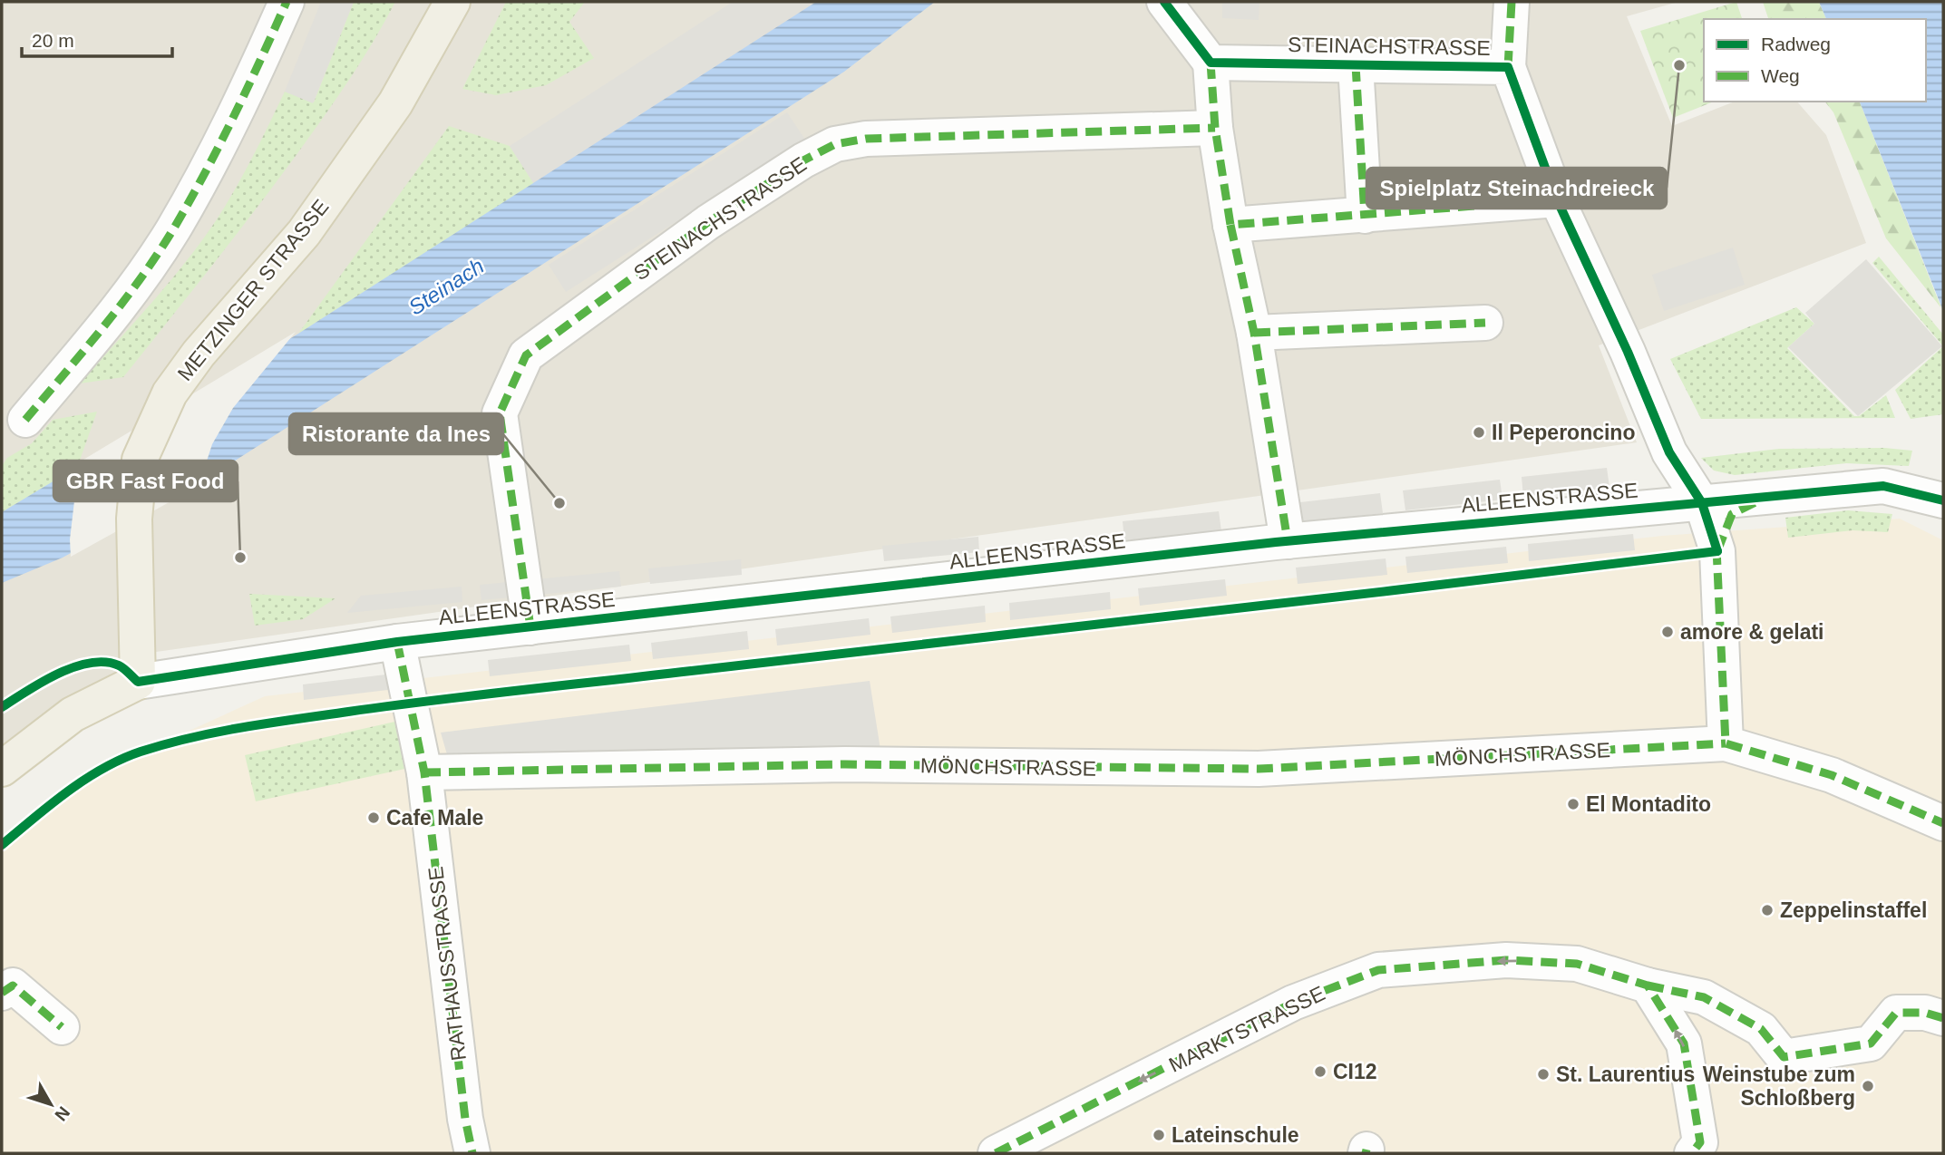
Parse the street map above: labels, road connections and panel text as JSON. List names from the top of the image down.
{
  "streets": {
    "main road": ["METZINGER STRASSE"],
    "street": [
      "STEINACHSTRASSE",
      "ALLEENSTRASSE",
      "MÖNCHSTRASSE",
      "RATHAUSSTRASSE",
      "MARKTSTRASSE"
    ]
  },
  "crossings": [
    ["STEINACHSTRASSE", "ALLEENSTRASSE"],
    ["METZINGER STRASSE", "ALLEENSTRASSE"],
    ["MÖNCHSTRASSE", "RATHAUSSTRASSE"]
  ],
  "one_way": ["MARKTSTRASSE"],
  "water": ["Steinach"],
  "places": [
    "Spielplatz Steinachdreieck",
    "Il Peperoncino",
    "Ristorante da Ines",
    "GBR Fast Food",
    "amore & gelati",
    "El Montadito",
    "Cafe Male",
    "Zeppelinstaffel",
    "CI12",
    "St. Laurentius",
    "Weinstube zum Schloßberg",
    "Lateinschule"
  ],
  "legend": ["Radweg", "Weg"],
  "scale_bar": "20 m",
  "north": "bottom right"
}
